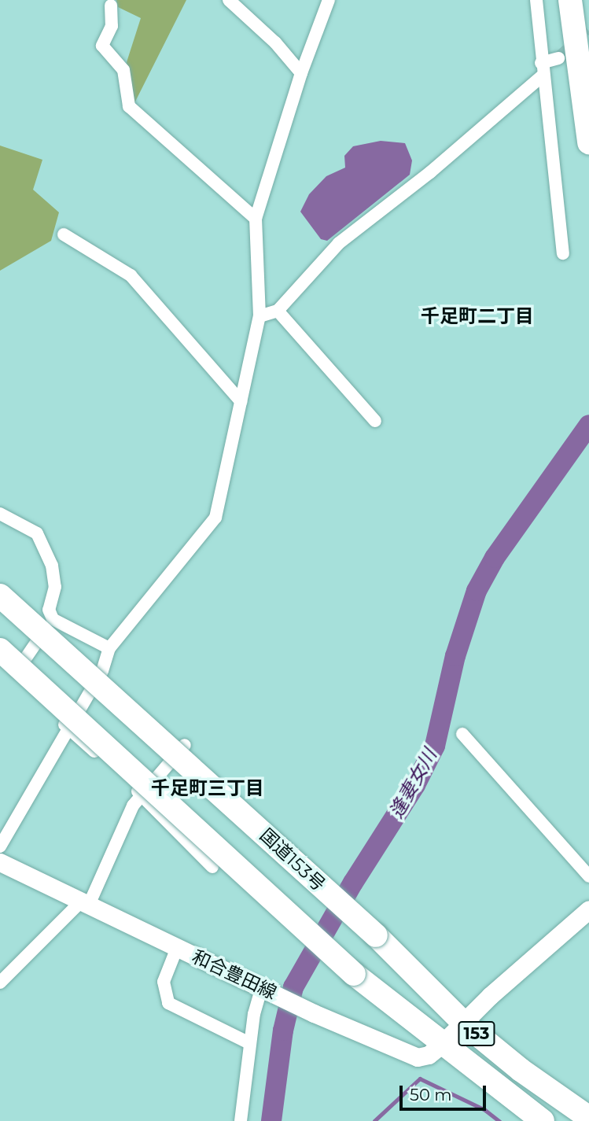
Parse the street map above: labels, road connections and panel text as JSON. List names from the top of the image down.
{
  "streets": {
    "highway": ["国道153号", "153"],
    "main road": ["和合豊田線"]
  },
  "crossings": [
    ["国道153号", "和合豊田線"],
    ["和合豊田線", "153"]
  ],
  "districts": ["千足町二丁目", "千足町三丁目"],
  "water": ["逢妻女川"],
  "scale_bar": "50 m"
}
